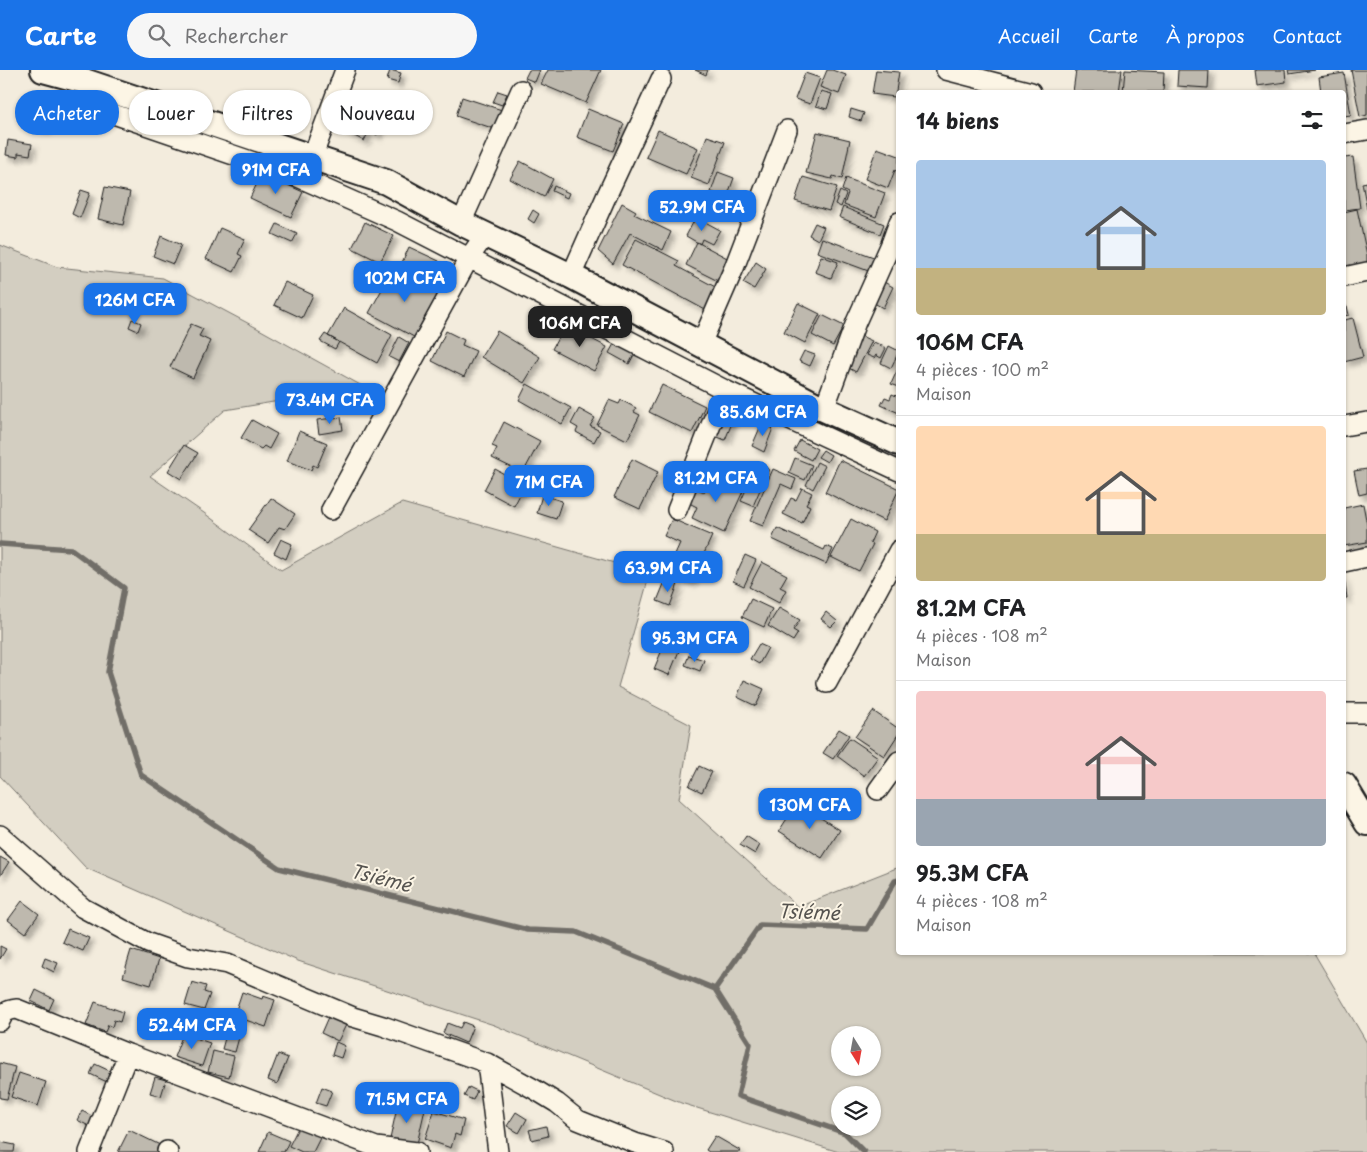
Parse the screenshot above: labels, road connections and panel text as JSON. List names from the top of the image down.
{
  "water": ["Tsiémé"],
  "north": "bottom",
  "page": {
    "header": "Carte",
    "search": "Rechercher",
    "nav": [
      "Accueil",
      "Carte",
      "À propos",
      "Contact"
    ],
    "chip": [
      "Acheter",
      "Louer",
      "Filtres",
      "Nouveau"
    ],
    "heading": "14 biens",
    "list": [
      {
        "name": "106M CFA",
        "note": "4 pièces · 100 m² · Maison"
      },
      {
        "name": "81.2M CFA",
        "note": "4 pièces · 108 m² · Maison"
      },
      {
        "name": "95.3M CFA",
        "note": "4 pièces · 108 m² · Maison"
      }
    ],
    "price": [
      "91M CFA",
      "52.9M CFA",
      "102M CFA",
      "126M CFA",
      "106M CFA",
      "73.4M CFA",
      "85.6M CFA",
      "81.2M CFA",
      "71M CFA",
      "63.9M CFA",
      "95.3M CFA",
      "130M CFA",
      "52.4M CFA",
      "71.5M CFA"
    ]
  }
}
